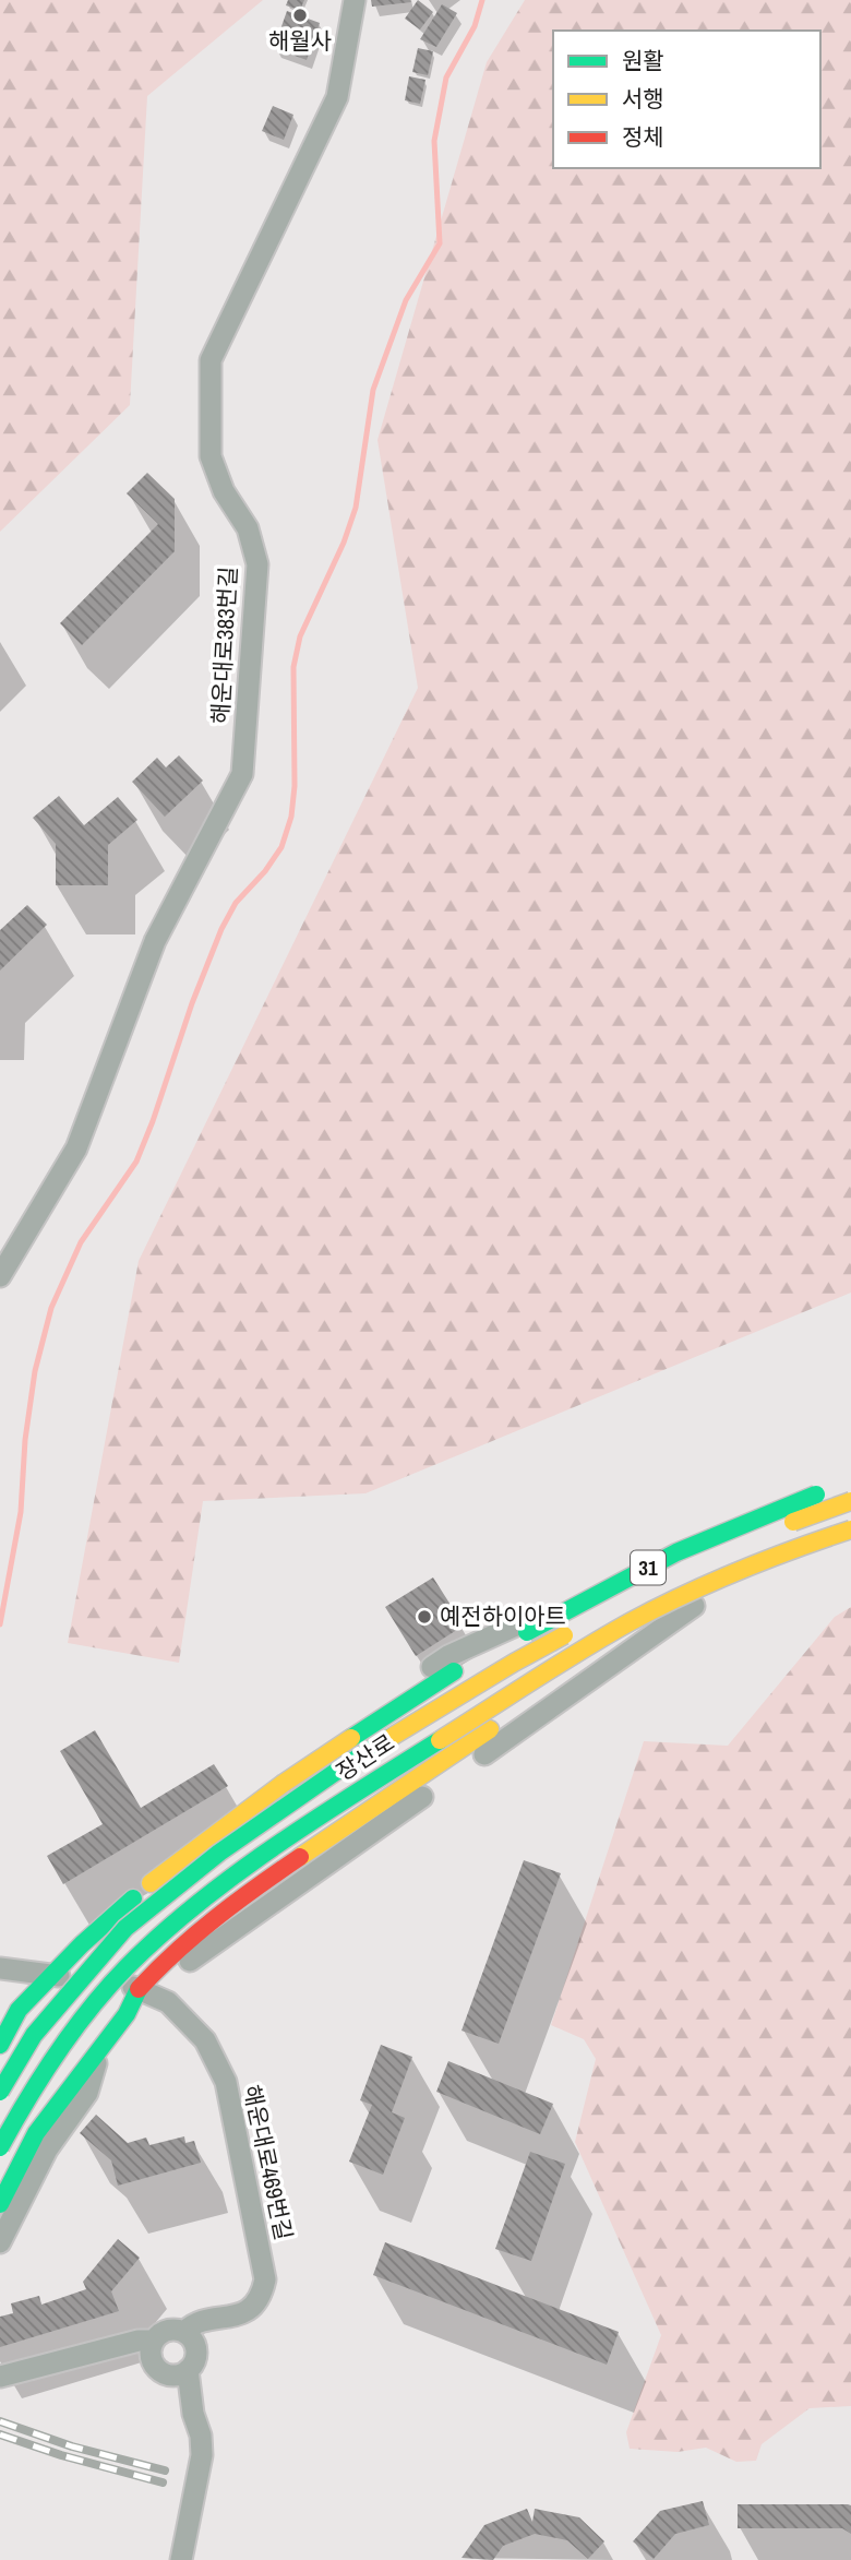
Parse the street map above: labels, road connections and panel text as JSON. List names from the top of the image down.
{
  "streets": {
    "main road": ["31", "장산로"],
    "street": ["해운대로383번길", "해운대로469번길"]
  },
  "crossings": [
    ["31", "해운대로469번길"]
  ],
  "places": ["해월사", "예전하이아트"],
  "legend": ["원활", "서행", "정체"]
}
